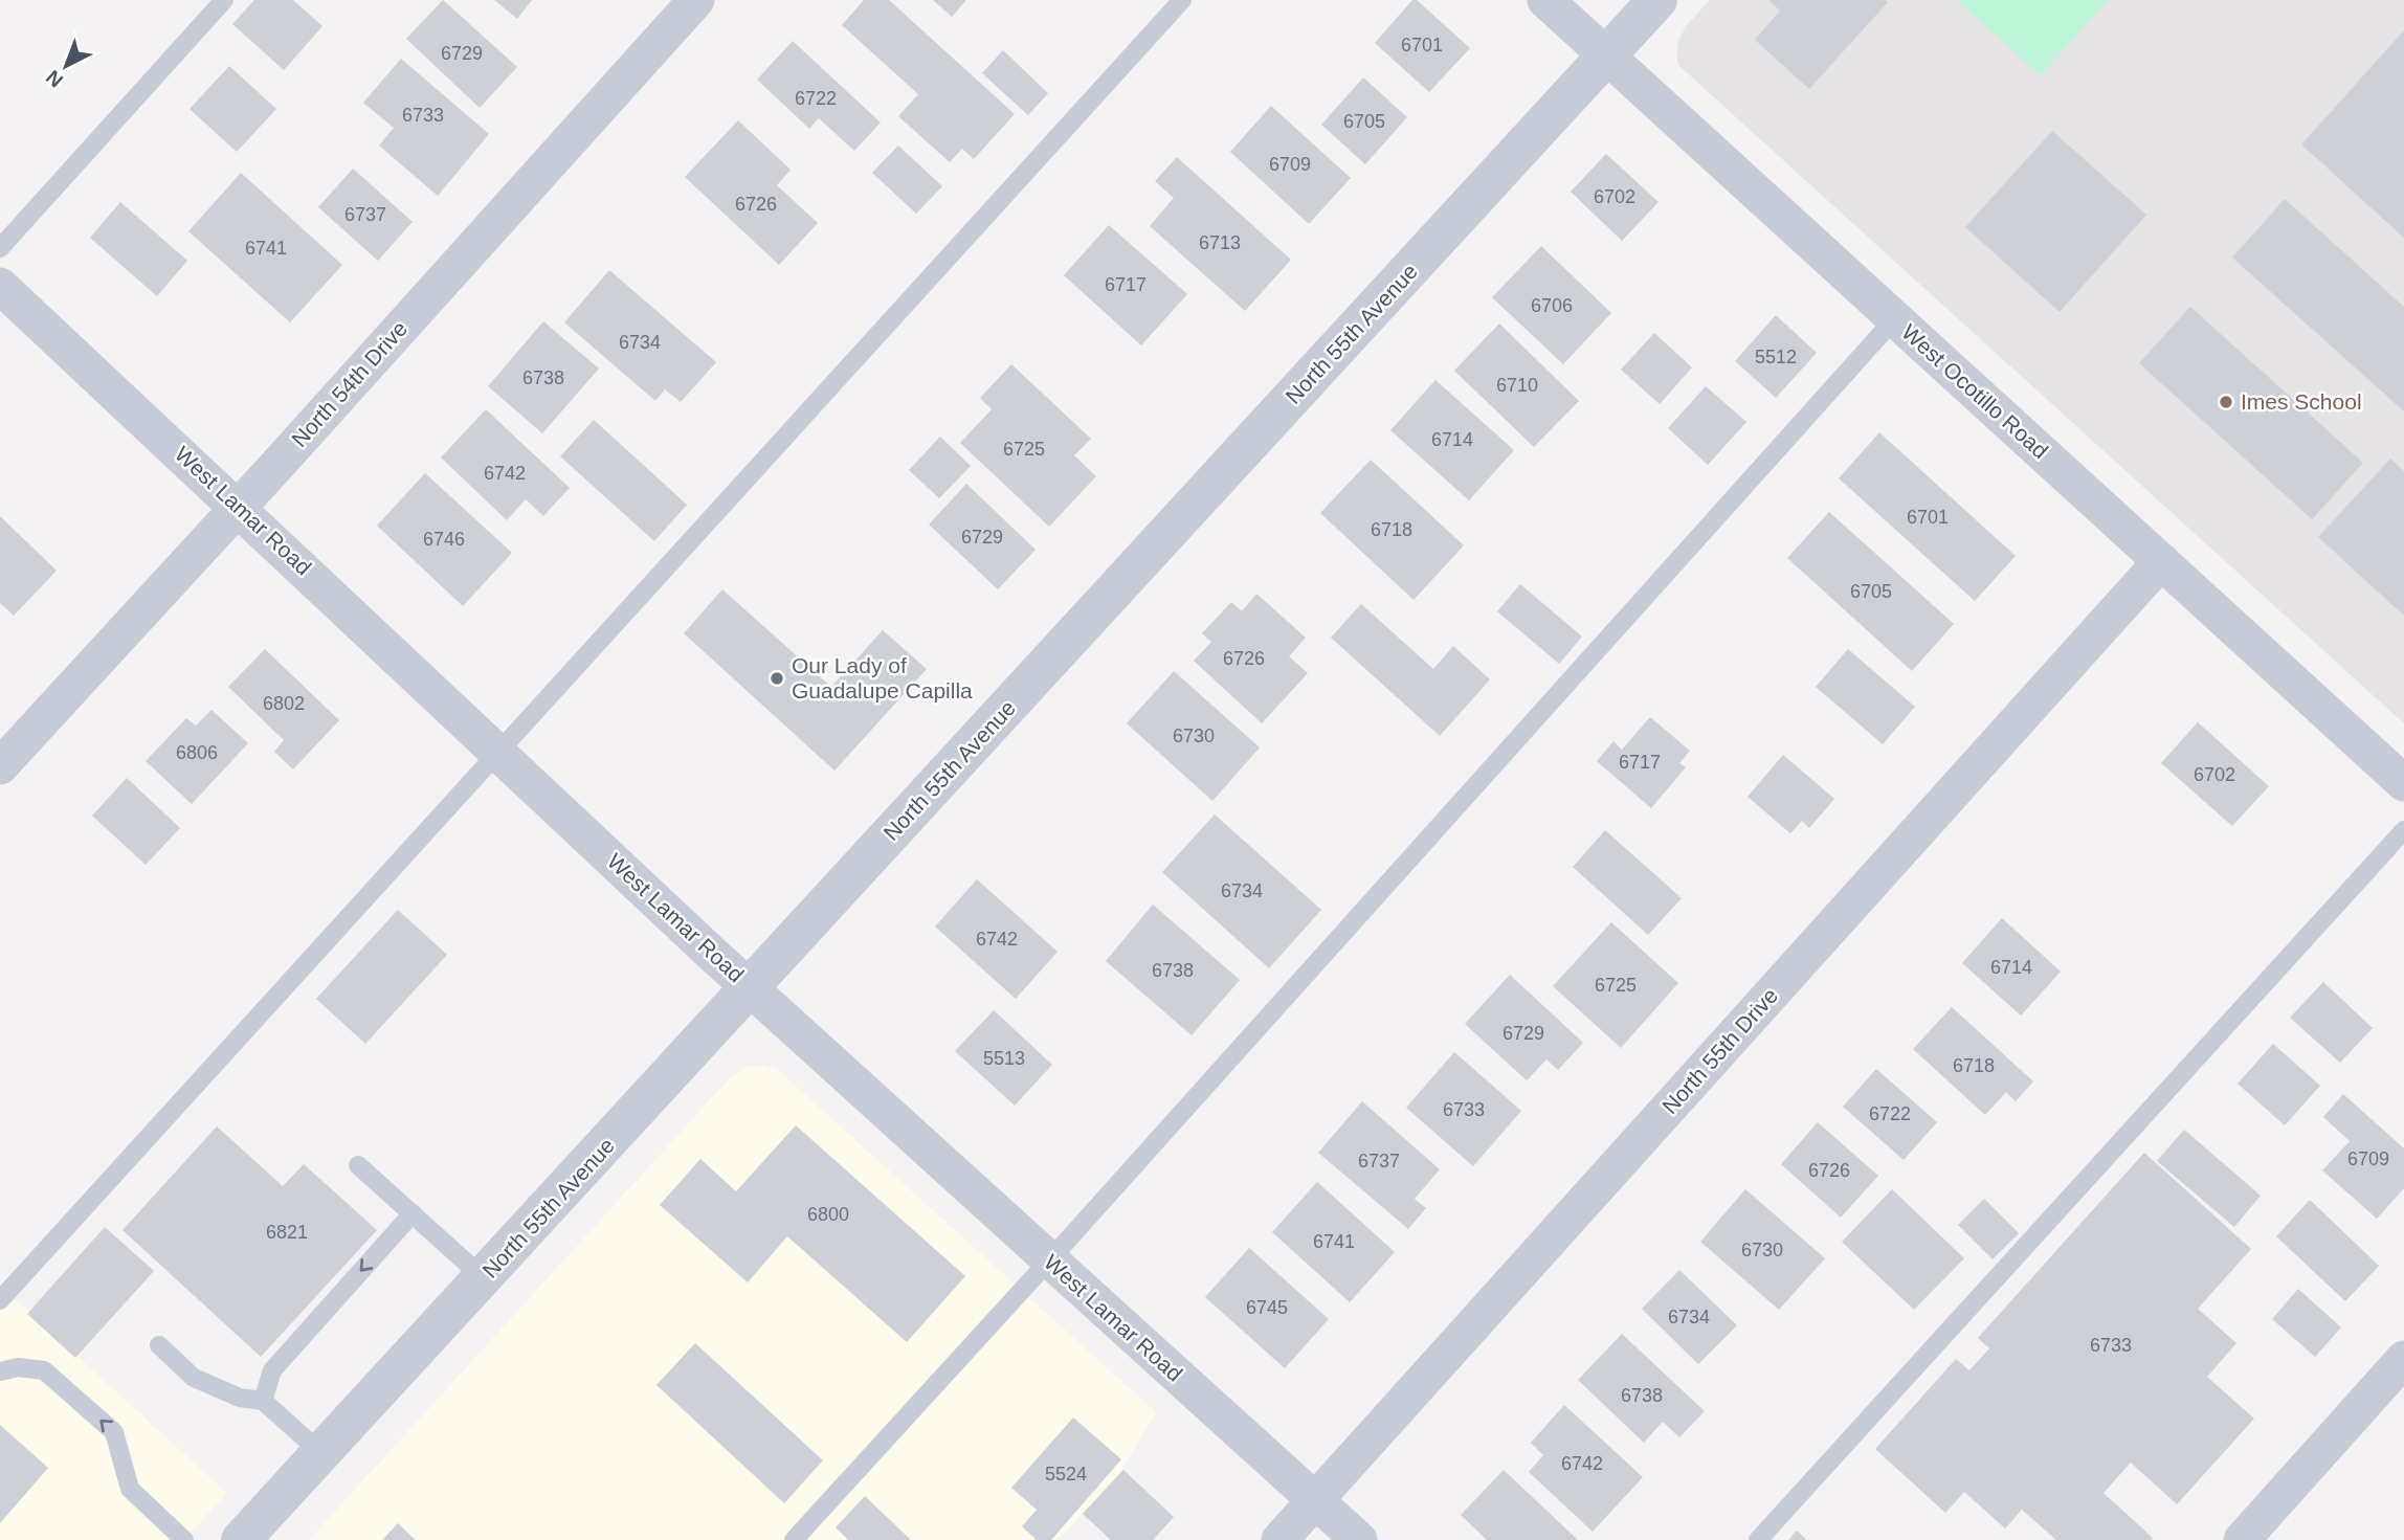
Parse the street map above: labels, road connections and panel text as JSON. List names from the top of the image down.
{
  "streets": {
    "street": [
      "North 55th Avenue",
      "North 54th Drive",
      "West Ocotillo Road",
      "West Lamar Road",
      "North 55th Drive"
    ]
  },
  "crossings": [
    ["North 55th Avenue", "West Ocotillo Road"],
    ["North 55th Avenue", "West Lamar Road"],
    ["North 54th Drive", "West Lamar Road"],
    ["West Ocotillo Road", "North 55th Drive"],
    ["West Lamar Road", "North 55th Drive"]
  ],
  "places": ["Imes School", "Our Lady of Guadalupe Capilla"],
  "house_numbers": [
    "6701",
    "6729",
    "6722",
    "6733",
    "6705",
    "6709",
    "6702",
    "6726",
    "6737",
    "6713",
    "6741",
    "6717",
    "6706",
    "6734",
    "5512",
    "6738",
    "6710",
    "6714",
    "6725",
    "6742",
    "6701",
    "6718",
    "6729",
    "6746",
    "6705",
    "6726",
    "6802",
    "6730",
    "6806",
    "6717",
    "6702",
    "6734",
    "6742",
    "6714",
    "6738",
    "6725",
    "6729",
    "5513",
    "6718",
    "6733",
    "6722",
    "6709",
    "6737",
    "6726",
    "6800",
    "6821",
    "6741",
    "6730",
    "6745",
    "6734",
    "6733",
    "6738",
    "6742",
    "5524"
  ],
  "north": "bottom left"
}
